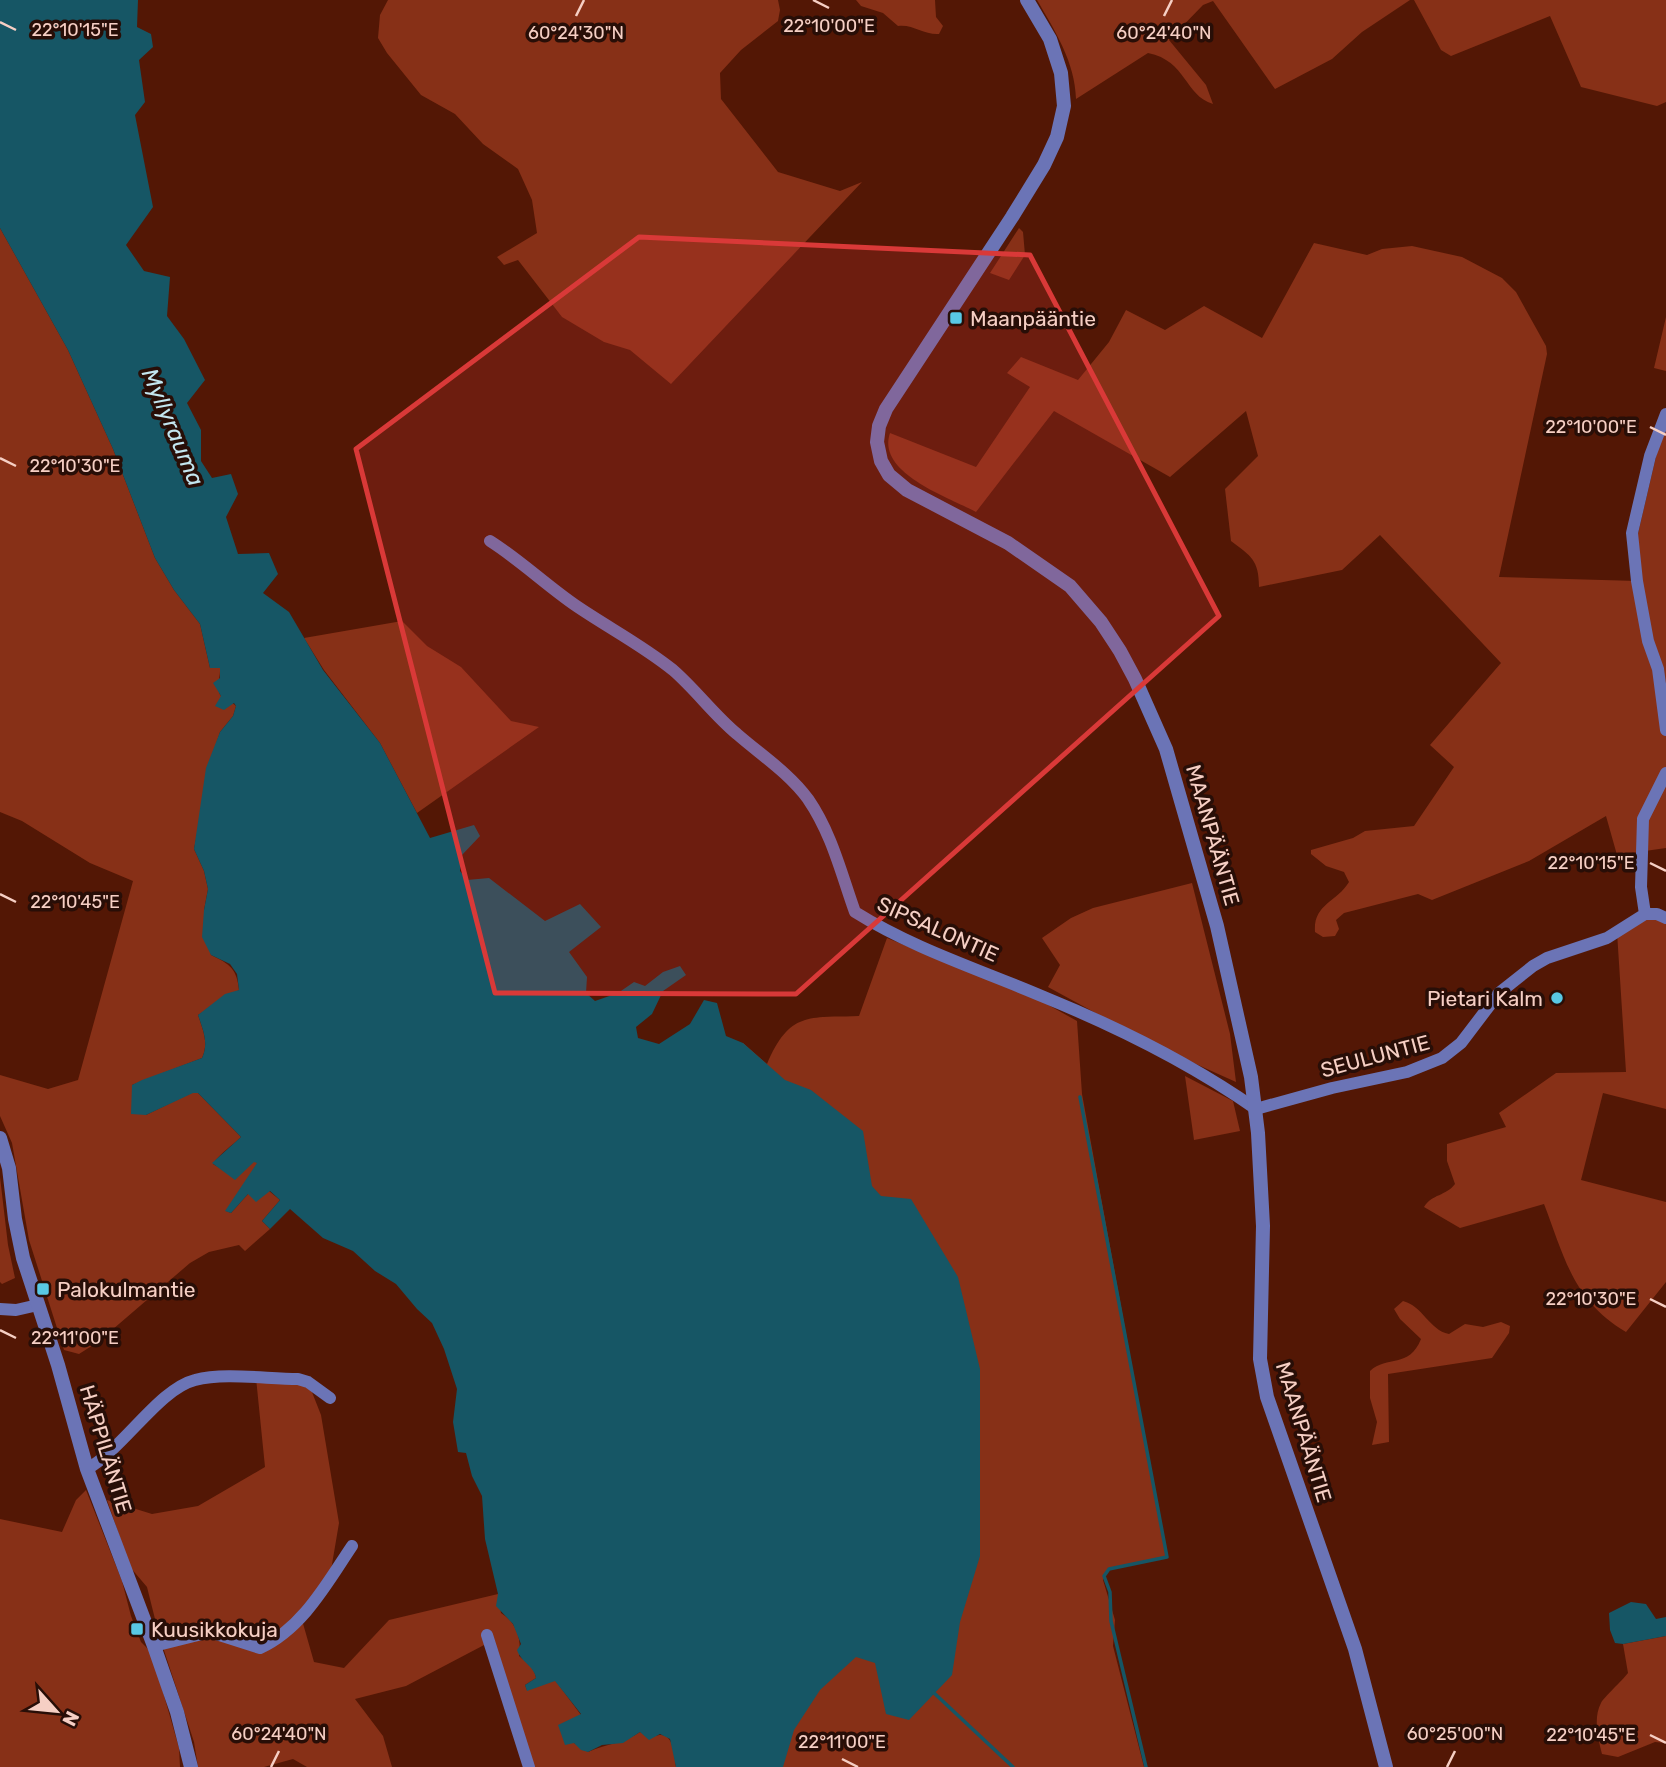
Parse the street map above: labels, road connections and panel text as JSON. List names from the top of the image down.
{
  "streets": {
    "street": [
      "MAANPÄÄNTIE",
      "SIPSALONTIE",
      "SEULUNTIE",
      "HÄPPILÄNTIE"
    ]
  },
  "crossings": [
    ["MAANPÄÄNTIE", "SIPSALONTIE"],
    ["MAANPÄÄNTIE", "SEULUNTIE"],
    ["SIPSALONTIE", "SEULUNTIE"]
  ],
  "water": ["Myllyrauma"],
  "places": {
    "transit": ["Maanpääntie", "Palokulmantie", "Kuusikkokuja"],
    "other": ["Pietari Kalm"]
  },
  "north": "bottom right",
  "coordinates": [
    "22°10'00\"E",
    "22°10'15\"E",
    "60°24'30\"N",
    "60°24'40\"N",
    "22°10'30\"E",
    "22°10'45\"E",
    "22°11'00\"E",
    "60°25'00\"N"
  ]
}
